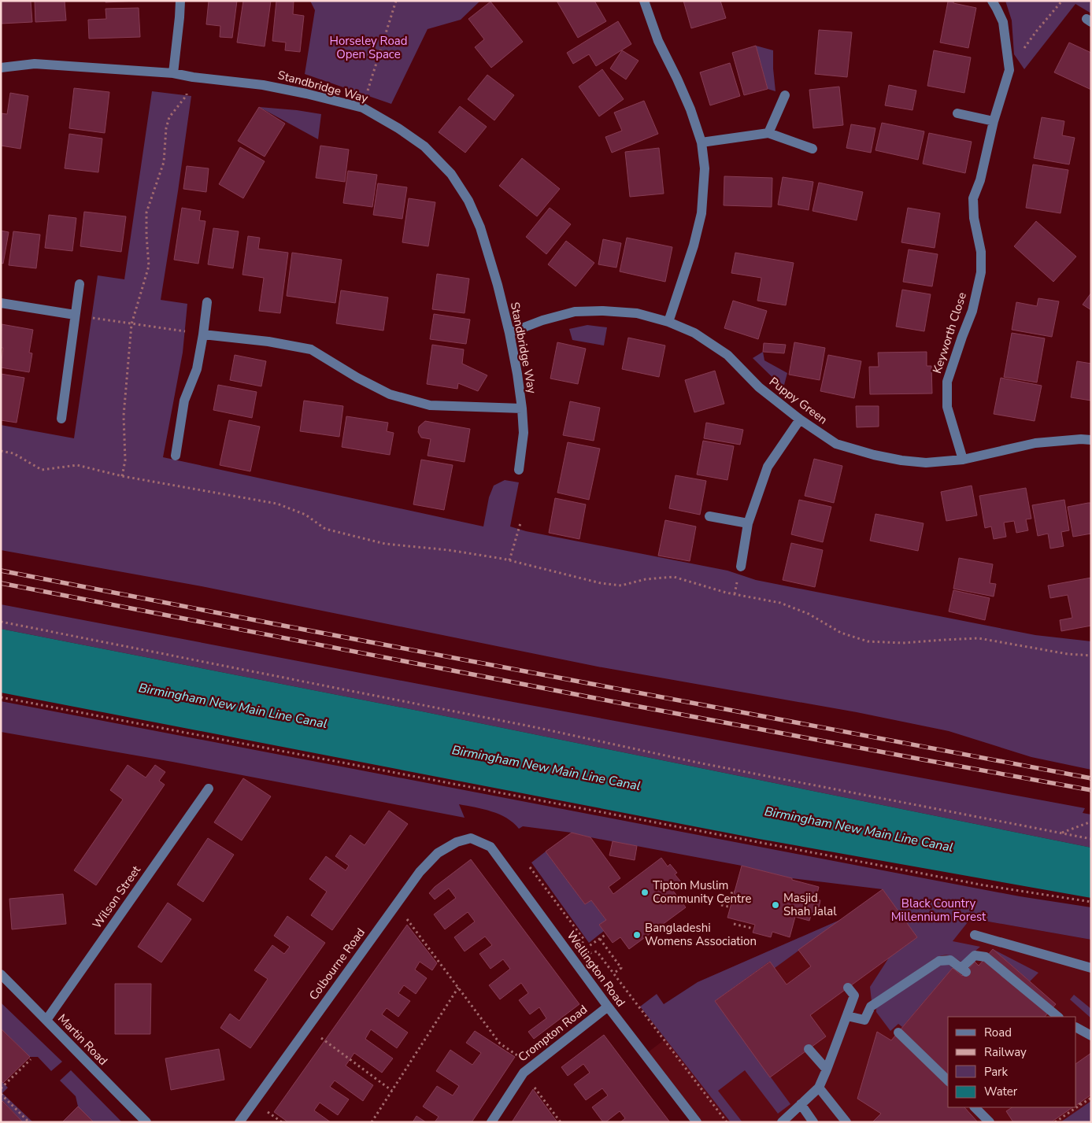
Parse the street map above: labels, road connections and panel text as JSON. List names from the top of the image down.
{
  "streets": {
    "street": [
      "Standbridge Way",
      "Keyworth Close",
      "Puppy Green",
      "Wilson Street",
      "Colbourne Road",
      "Wellington Road",
      "Crompton Road",
      "Martin Road"
    ]
  },
  "crossings": [
    ["Standbridge Way", "Puppy Green"],
    ["Keyworth Close", "Puppy Green"],
    ["Wilson Street", "Martin Road"],
    ["Colbourne Road", "Wellington Road"],
    ["Wellington Road", "Crompton Road"]
  ],
  "water": ["Birmingham New Main Line Canal"],
  "parks": ["Horseley Road Open Space", "Black Country Millennium Forest"],
  "places": ["Tipton Muslim Community Centre", "Masjid Shah Jalal", "Bangladeshi Womens Association"],
  "legend": [
    "Road",
    "Railway",
    "Park",
    "Water"
  ]
}
